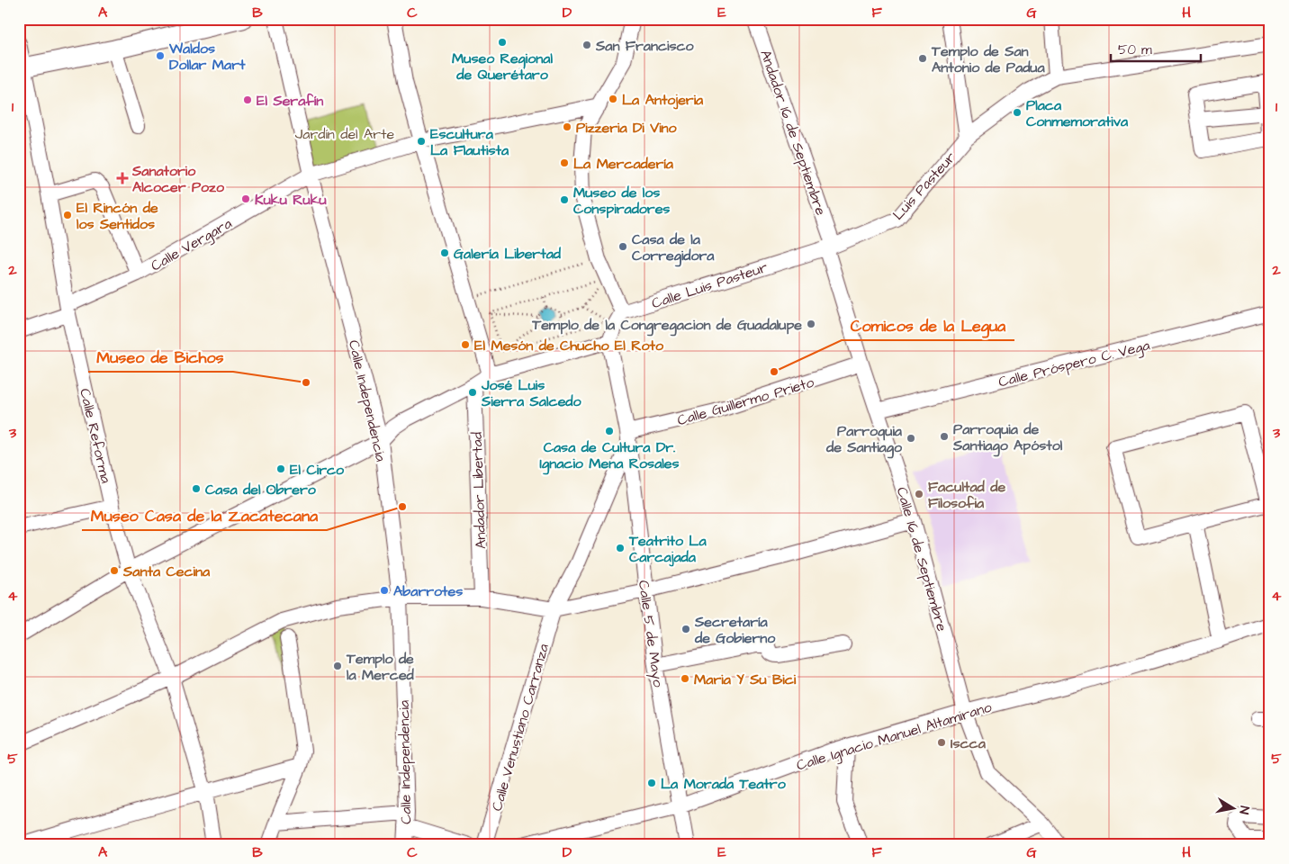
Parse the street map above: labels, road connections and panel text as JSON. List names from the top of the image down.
{
  "streets": {
    "street": [
      "Andador 16 de Septiembre",
      "Luis Pasteur",
      "Calle Vergara",
      "Calle Luis Pasteur",
      "Calle Próspero C. Vega",
      "Calle Independencia",
      "Calle Guillermo Prieto",
      "Calle Reforma",
      "Andador Libertad",
      "Calle 16 de Septiembre",
      "Calle 5 de Mayo",
      "Calle Venustiano Carranza",
      "Calle Ignacio Manuel Altamirano"
    ]
  },
  "crossings": [
    ["Andador 16 de Septiembre", "Luis Pasteur"],
    ["Andador 16 de Septiembre", "Calle Luis Pasteur"],
    ["Andador 16 de Septiembre", "Calle 16 de Septiembre"],
    ["Luis Pasteur", "Calle Luis Pasteur"],
    ["Luis Pasteur", "Calle 16 de Septiembre"],
    ["Calle Vergara", "Calle Independencia"],
    ["Calle Vergara", "Calle Reforma"],
    ["Calle Luis Pasteur", "Calle 16 de Septiembre"],
    ["Calle Próspero C. Vega", "Calle 16 de Septiembre"],
    ["Calle Guillermo Prieto", "Calle 16 de Septiembre"],
    ["Calle Guillermo Prieto", "Calle 5 de Mayo"],
    ["Calle Guillermo Prieto", "Calle Venustiano Carranza"],
    ["Calle 16 de Septiembre", "Calle Ignacio Manuel Altamirano"],
    ["Calle 5 de Mayo", "Calle Venustiano Carranza"],
    ["Calle 5 de Mayo", "Calle Ignacio Manuel Altamirano"]
  ],
  "parks": ["Jardín del Arte"],
  "places": {
    "other": [
      "Museo Regional de Querétaro",
      "San Francisco",
      "Waldos Dollar Mart",
      "Templo de San Antonio de Padua",
      "La Antojeria",
      "El Serafín",
      "Placa Conmemorativa",
      "Pizzeria Di Vino",
      "Escultura La Flautista",
      "La Mercadería",
      "Kuku Ruku",
      "Museo de los Conspiradores",
      "El Rincón de los Sentidos",
      "Casa de la Corregidora",
      "Galería Libertad",
      "Templo de la Congregacion de Guadalupe",
      "El Mesón de Chucho El Roto",
      "Comicos de la Legua",
      "Museo de Bichos",
      "José Luis Sierra Salcedo",
      "Casa de Cultura Dr. Ignacio Mena Rosales",
      "Parroquia de Santiago Apóstol",
      "Parroquia de Santiago",
      "El Circo",
      "Casa del Obrero",
      "Facultad de Filosofia",
      "Museo Casa de la Zacatecana",
      "Teatrito La Carcajada",
      "Santa Cecina",
      "Abarrotes",
      "Secretaría de Gobierno",
      "Templo de la Merced",
      "Maria Y Su Bici",
      "Iscca",
      "La Morada Teatro"
    ],
    "health": ["Sanatorio Alcocer Pozo"]
  },
  "scale_bar": "50 m",
  "north": "right",
  "grid": {
    "columns": [
      "A",
      "B",
      "C",
      "D",
      "E",
      "F",
      "G",
      "H"
    ],
    "rows": [
      "1",
      "2",
      "3",
      "4",
      "5"
    ]
  }
}
